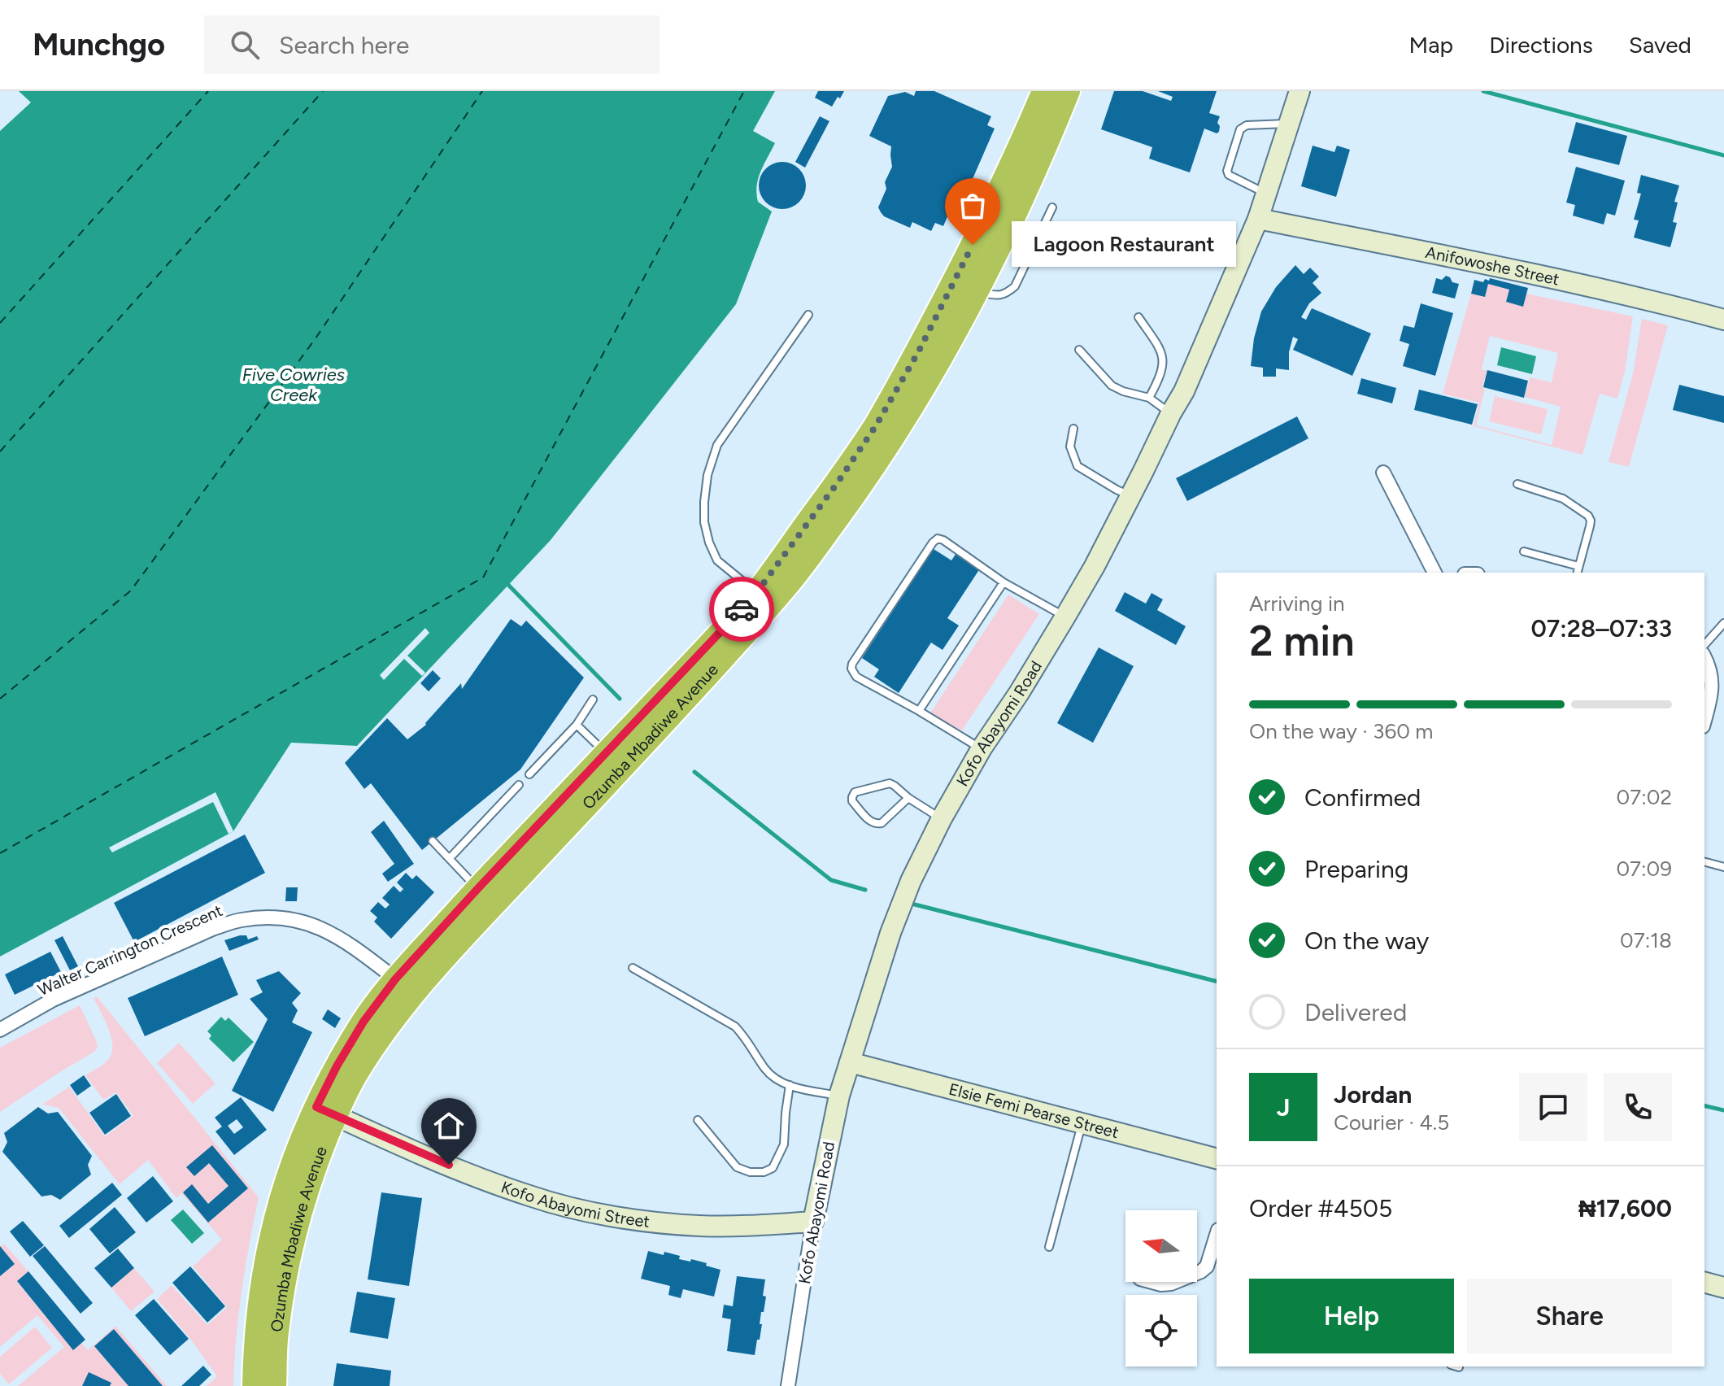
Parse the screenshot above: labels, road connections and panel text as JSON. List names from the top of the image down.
{
  "streets": {
    "highway": ["Ozumba Mbadiwe Avenue"],
    "street": [
      "Anifowoshe Street",
      "Kofo Abayomi Road",
      "Walter Carrington Crescent",
      "Elsie Femi Pearse Street",
      "Kofo Abayomi Street"
    ]
  },
  "crossings": [
    ["Anifowoshe Street", "Kofo Abayomi Road"],
    ["Kofo Abayomi Road", "Elsie Femi Pearse Street"],
    ["Kofo Abayomi Road", "Kofo Abayomi Street"],
    ["Ozumba Mbadiwe Avenue", "Walter Carrington Crescent"],
    ["Ozumba Mbadiwe Avenue", "Kofo Abayomi Street"]
  ],
  "water": ["Five Cowries Creek"],
  "places": ["Lagoon Restaurant"],
  "north": "left",
  "page": {
    "header": "Munchgo",
    "search": "Search here",
    "nav": ["Map", "Directions", "Saved"],
    "bubble": "Lagoon Restaurant",
    "heading": ["2 min", "Arriving in", "07:28–07:33"],
    "panel": [
      "Jordan",
      "Courier · 4.5",
      "Order #4505",
      "₦17,600"
    ],
    "bar": "On the way · 360 m",
    "list": [
      ["Confirmed", "07:02"],
      ["Preparing", "07:09"],
      ["On the way", "07:18"],
      "Delivered"
    ],
    "round": "J",
    "buttons": ["Help", "Share"]
  }
}
